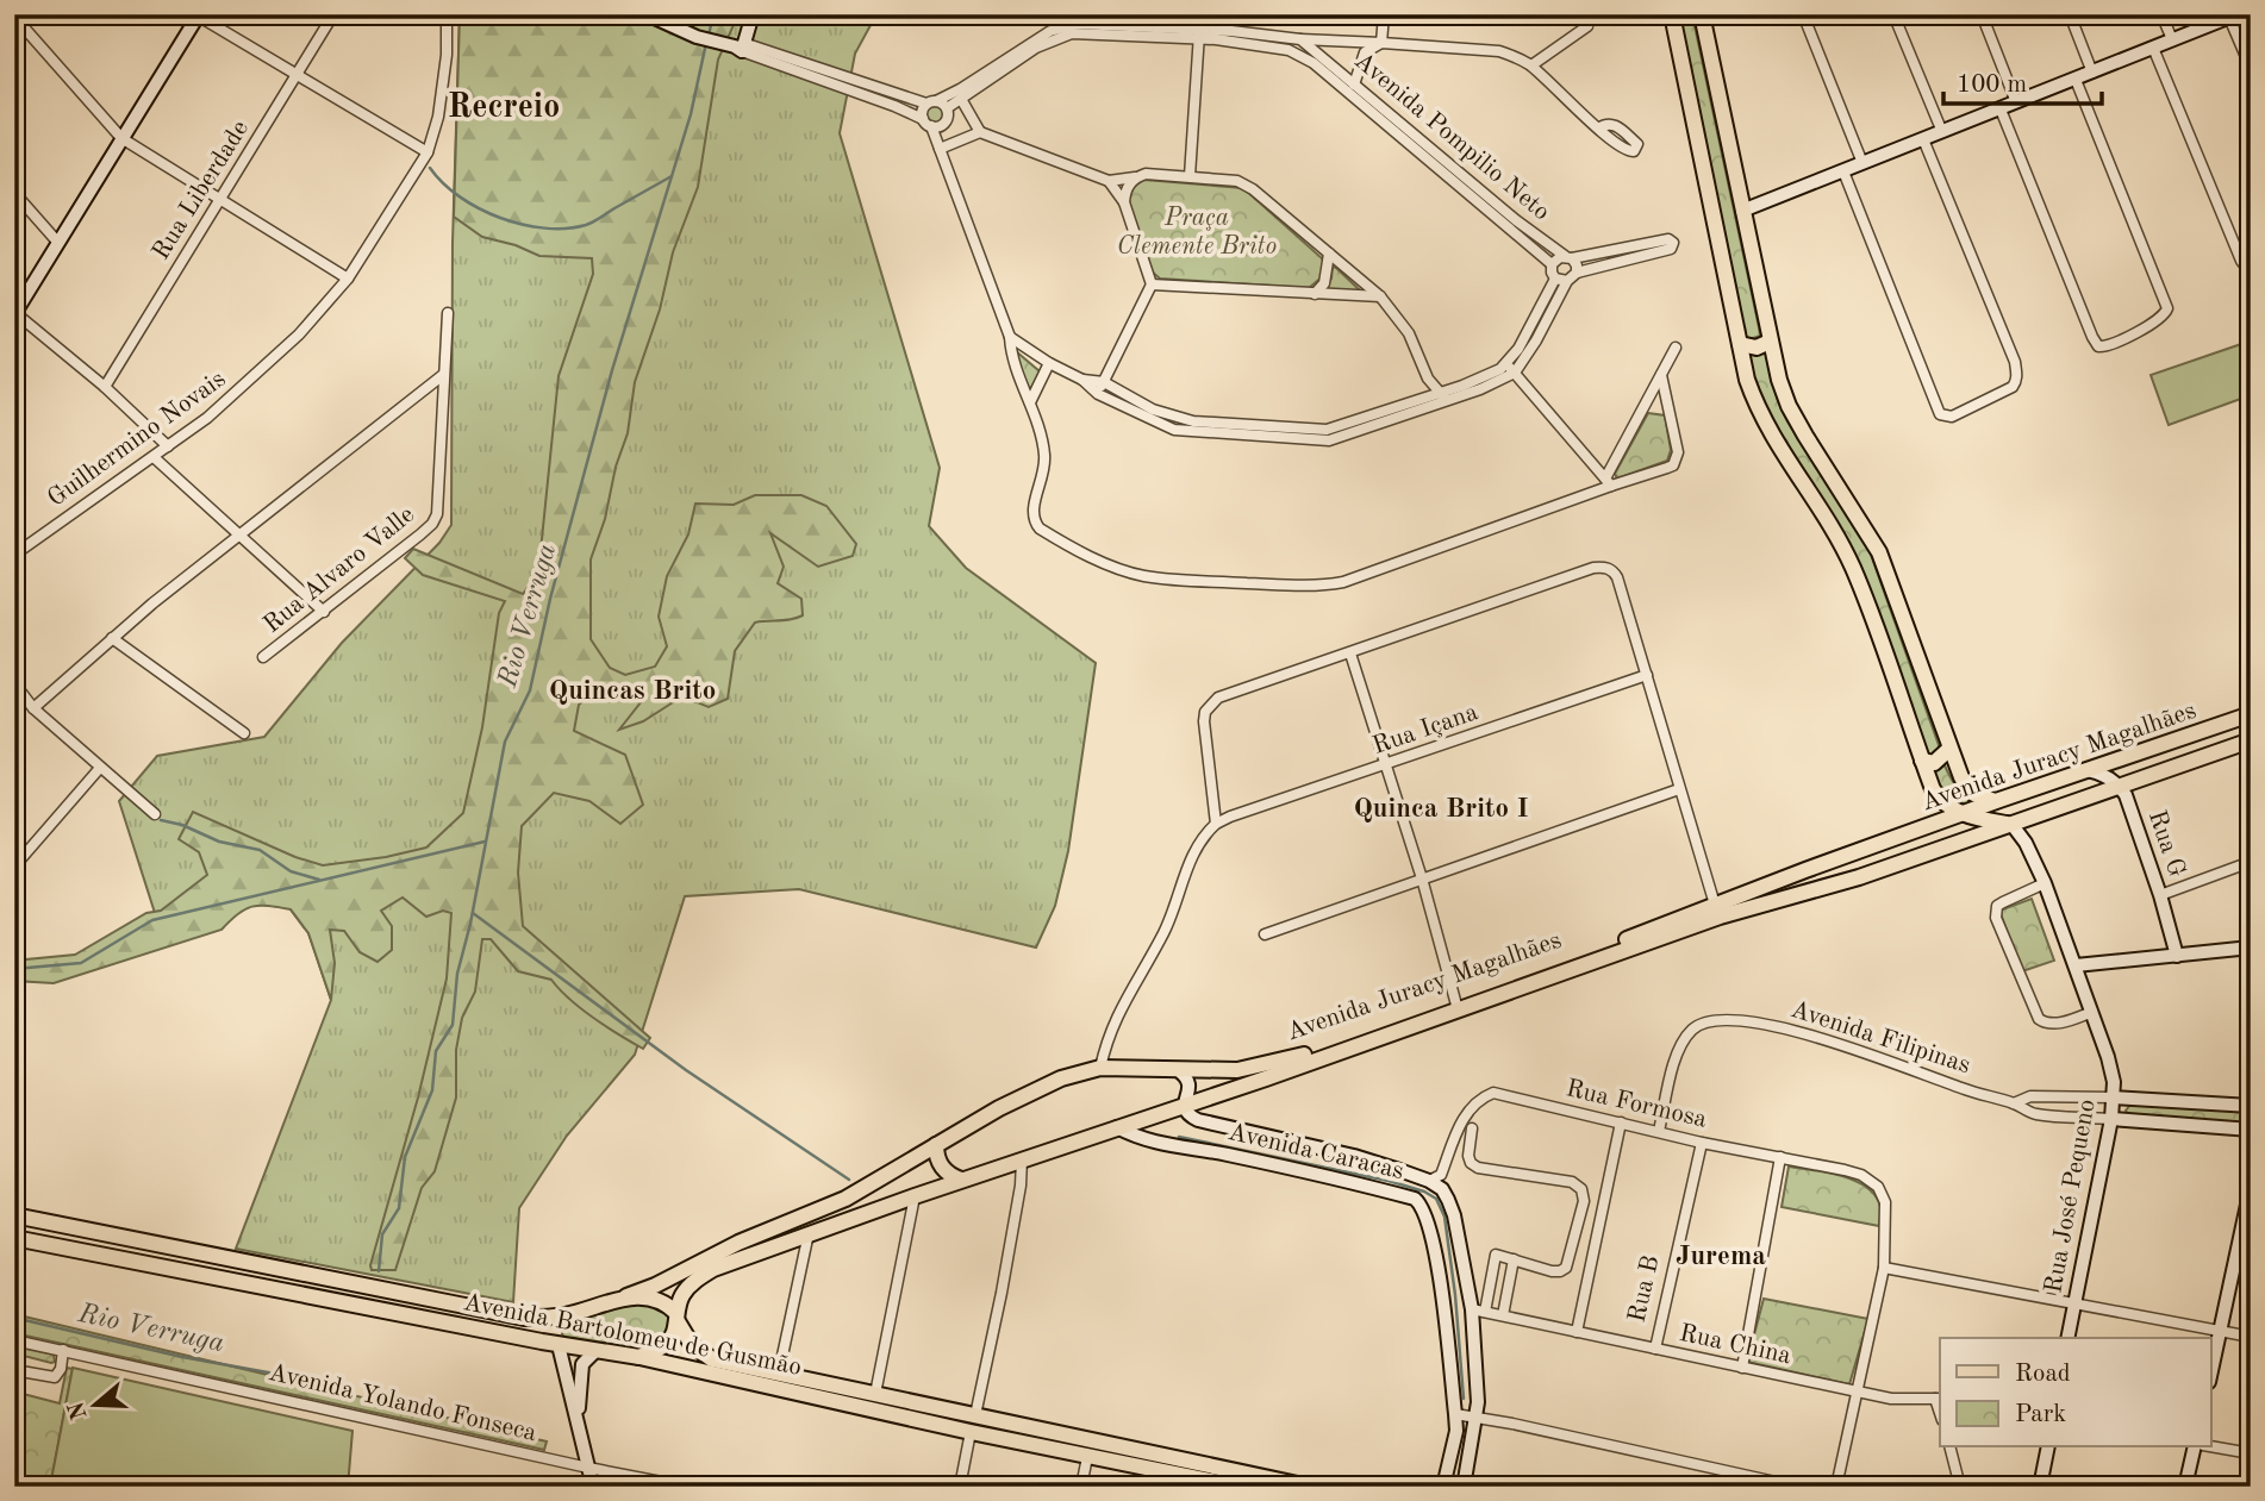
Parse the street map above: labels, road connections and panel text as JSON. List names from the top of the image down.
{
  "streets": {
    "main road": ["Avenida Juracy Magalhães", "Avenida Bartolomeu de Gusmão"],
    "street": [
      "Avenida Pompilio Neto",
      "Rua Liberdade",
      "Guilhermino Novais",
      "Rua Alvaro Valle",
      "Rua Içana",
      "Rua G",
      "Avenida Filipinas",
      "Rua Formosa",
      "Avenida Caracas",
      "Rua José Pequeno",
      "Rua B",
      "Rua China",
      "Avenida Yolando Fonseca"
    ]
  },
  "crossings": [
    ["Avenida Juracy Magalhães", "Rua G"],
    ["Avenida Juracy Magalhães", "Avenida Caracas"],
    ["Avenida Juracy Magalhães", "Rua José Pequeno"],
    ["Avenida Juracy Magalhães", "Avenida Bartolomeu de Gusmão"],
    ["Avenida Filipinas", "Rua Formosa"],
    ["Avenida Filipinas", "Rua José Pequeno"],
    ["Rua Formosa", "Avenida Caracas"],
    ["Rua Formosa", "Rua B"],
    ["Avenida Caracas", "Rua China"],
    ["Rua B", "Rua China"]
  ],
  "districts": [
    "Recreio",
    "Quincas Brito",
    "Quinca Brito I",
    "Jurema"
  ],
  "water": ["Rio Verruga"],
  "parks": ["Praça Clemente Brito"],
  "legend": ["Road", "Park"],
  "scale_bar": "100 m",
  "north": "left"
}
